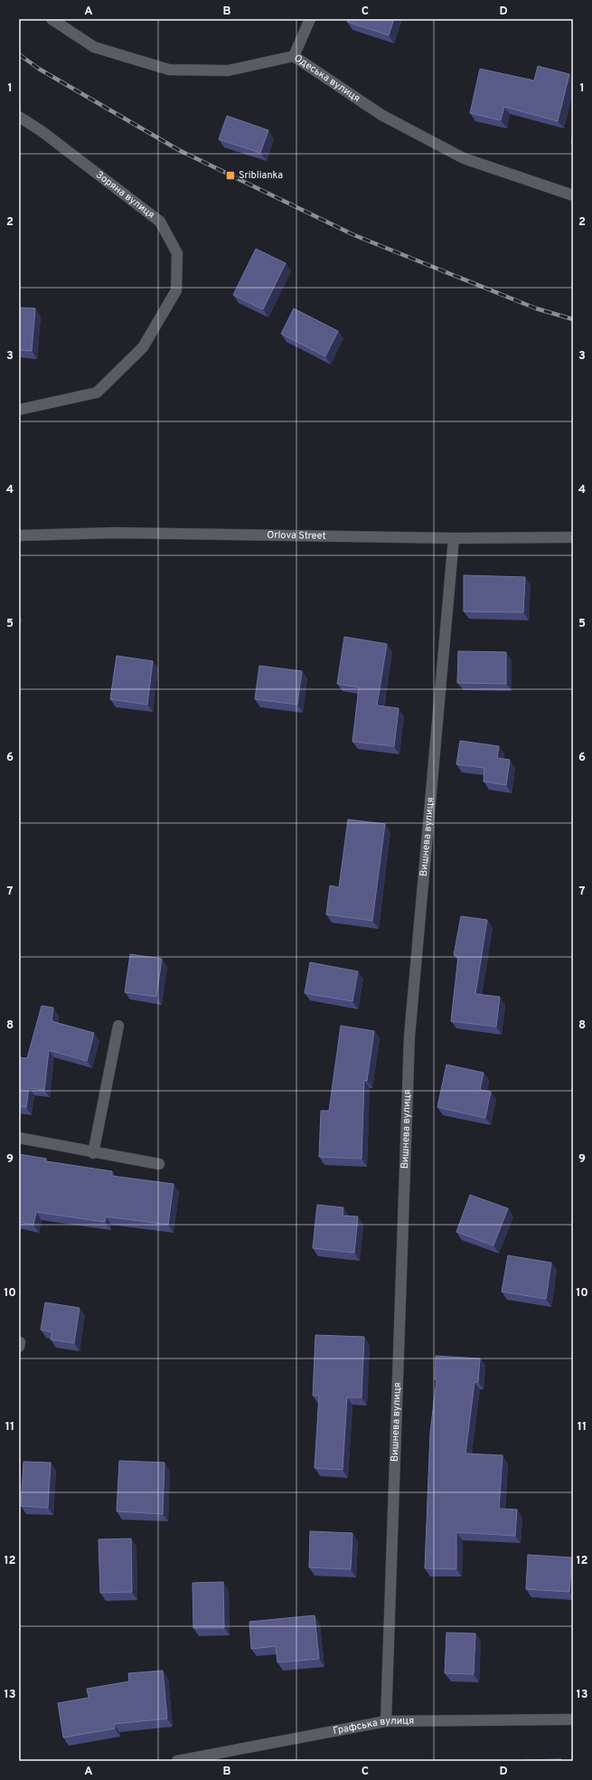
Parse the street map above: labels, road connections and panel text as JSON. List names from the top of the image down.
{
  "streets": {
    "street": [
      "Одеська вулиця",
      "Зоряна вулиця",
      "Orlova Street",
      "Вишнева вулиця",
      "Графська вулиця"
    ]
  },
  "crossings": [
    ["Orlova Street", "Вишнева вулиця"],
    ["Вишнева вулиця", "Графська вулиця"]
  ],
  "places": {
    "transit": ["Sriblianka"]
  },
  "grid": {
    "columns": [
      "A",
      "B",
      "C",
      "D"
    ],
    "rows": [
      "1",
      "2",
      "3",
      "4",
      "5",
      "6",
      "7",
      "8",
      "9",
      "10",
      "11",
      "12",
      "13"
    ]
  }
}
